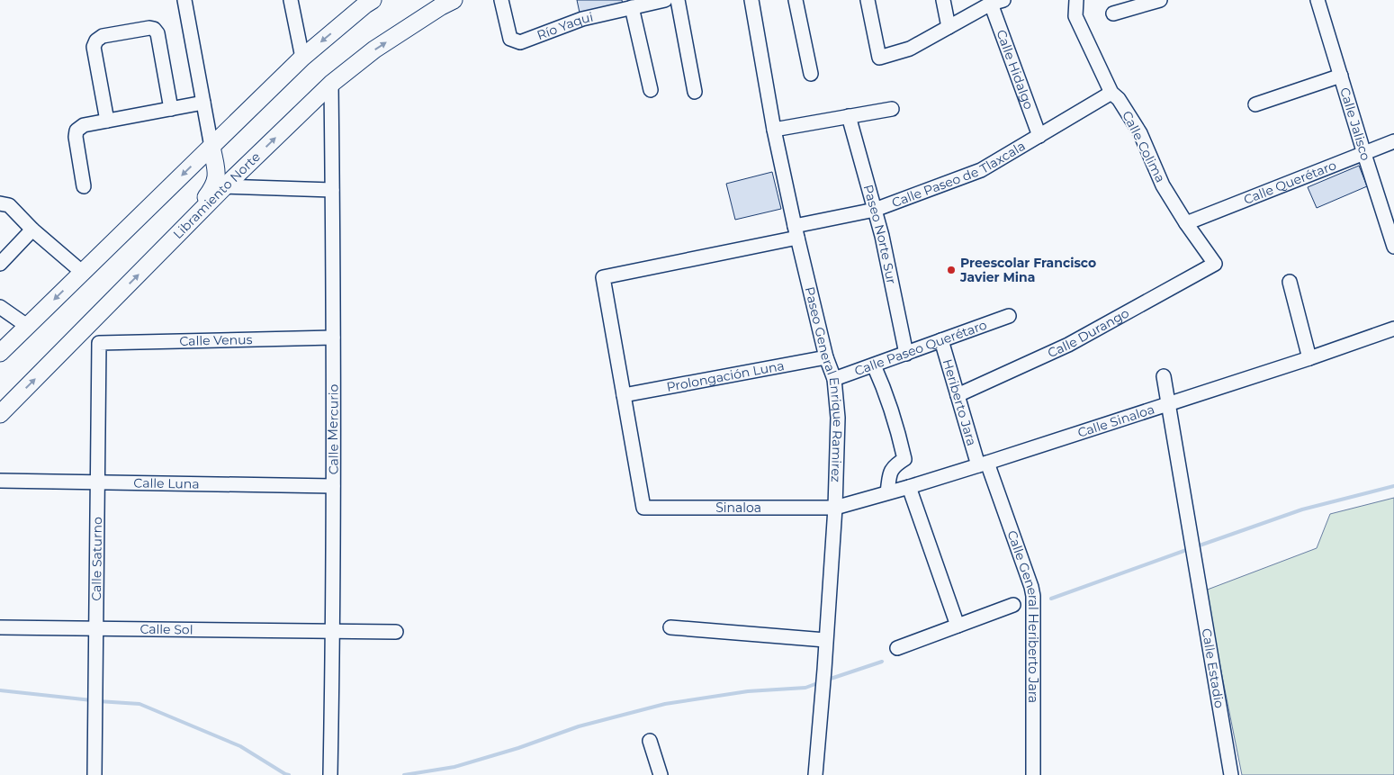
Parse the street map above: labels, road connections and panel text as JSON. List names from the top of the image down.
{
  "streets": {
    "main road": ["Libramiento Norte"],
    "street": [
      "Río Yaqui",
      "Calle Hidalgo",
      "Calle Jalisco",
      "Calle Colima",
      "Calle Paseo de Tlaxcala",
      "Calle Querétaro",
      "Paseo Norte Sur",
      "Calle Durango",
      "Calle Venus",
      "Calle Paseo Querétaro",
      "Prolongación Luna",
      "Paseo General Enrique Ramirez",
      "Heriberto Jara",
      "Calle Sinaloa",
      "Calle Mercurio",
      "Calle Luna",
      "Sinaloa",
      "Calle Saturno",
      "Calle General Heriberto Jara",
      "Calle Sol",
      "Calle Estadio"
    ]
  },
  "crossings": [
    ["Calle Hidalgo", "Calle Paseo de Tlaxcala"],
    ["Calle Jalisco", "Calle Querétaro"],
    ["Calle Colima", "Calle Paseo de Tlaxcala"],
    ["Calle Colima", "Calle Querétaro"],
    ["Calle Colima", "Calle Durango"],
    ["Calle Paseo de Tlaxcala", "Paseo Norte Sur"],
    ["Calle Paseo de Tlaxcala", "Prolongación Luna"],
    ["Calle Paseo de Tlaxcala", "Paseo General Enrique Ramirez"],
    ["Calle Paseo de Tlaxcala", "Sinaloa"],
    ["Libramiento Norte", "Calle Mercurio"],
    ["Paseo Norte Sur", "Calle Paseo Querétaro"],
    ["Calle Durango", "Heriberto Jara"],
    ["Calle Venus", "Calle Mercurio"],
    ["Calle Venus", "Calle Saturno"],
    ["Calle Paseo Querétaro", "Paseo General Enrique Ramirez"],
    ["Calle Paseo Querétaro", "Heriberto Jara"],
    ["Prolongación Luna", "Paseo General Enrique Ramirez"],
    ["Prolongación Luna", "Sinaloa"],
    ["Paseo General Enrique Ramirez", "Calle Sinaloa"],
    ["Paseo General Enrique Ramirez", "Sinaloa"],
    ["Heriberto Jara", "Calle Sinaloa"],
    ["Heriberto Jara", "Calle General Heriberto Jara"],
    ["Calle Sinaloa", "Sinaloa"],
    ["Calle Sinaloa", "Calle General Heriberto Jara"],
    ["Calle Sinaloa", "Calle Estadio"],
    ["Calle Mercurio", "Calle Luna"],
    ["Calle Mercurio", "Calle Sol"],
    ["Calle Luna", "Calle Saturno"],
    ["Calle Saturno", "Calle Sol"]
  ],
  "places": ["Preescolar Francisco Javier Mina"]
}
